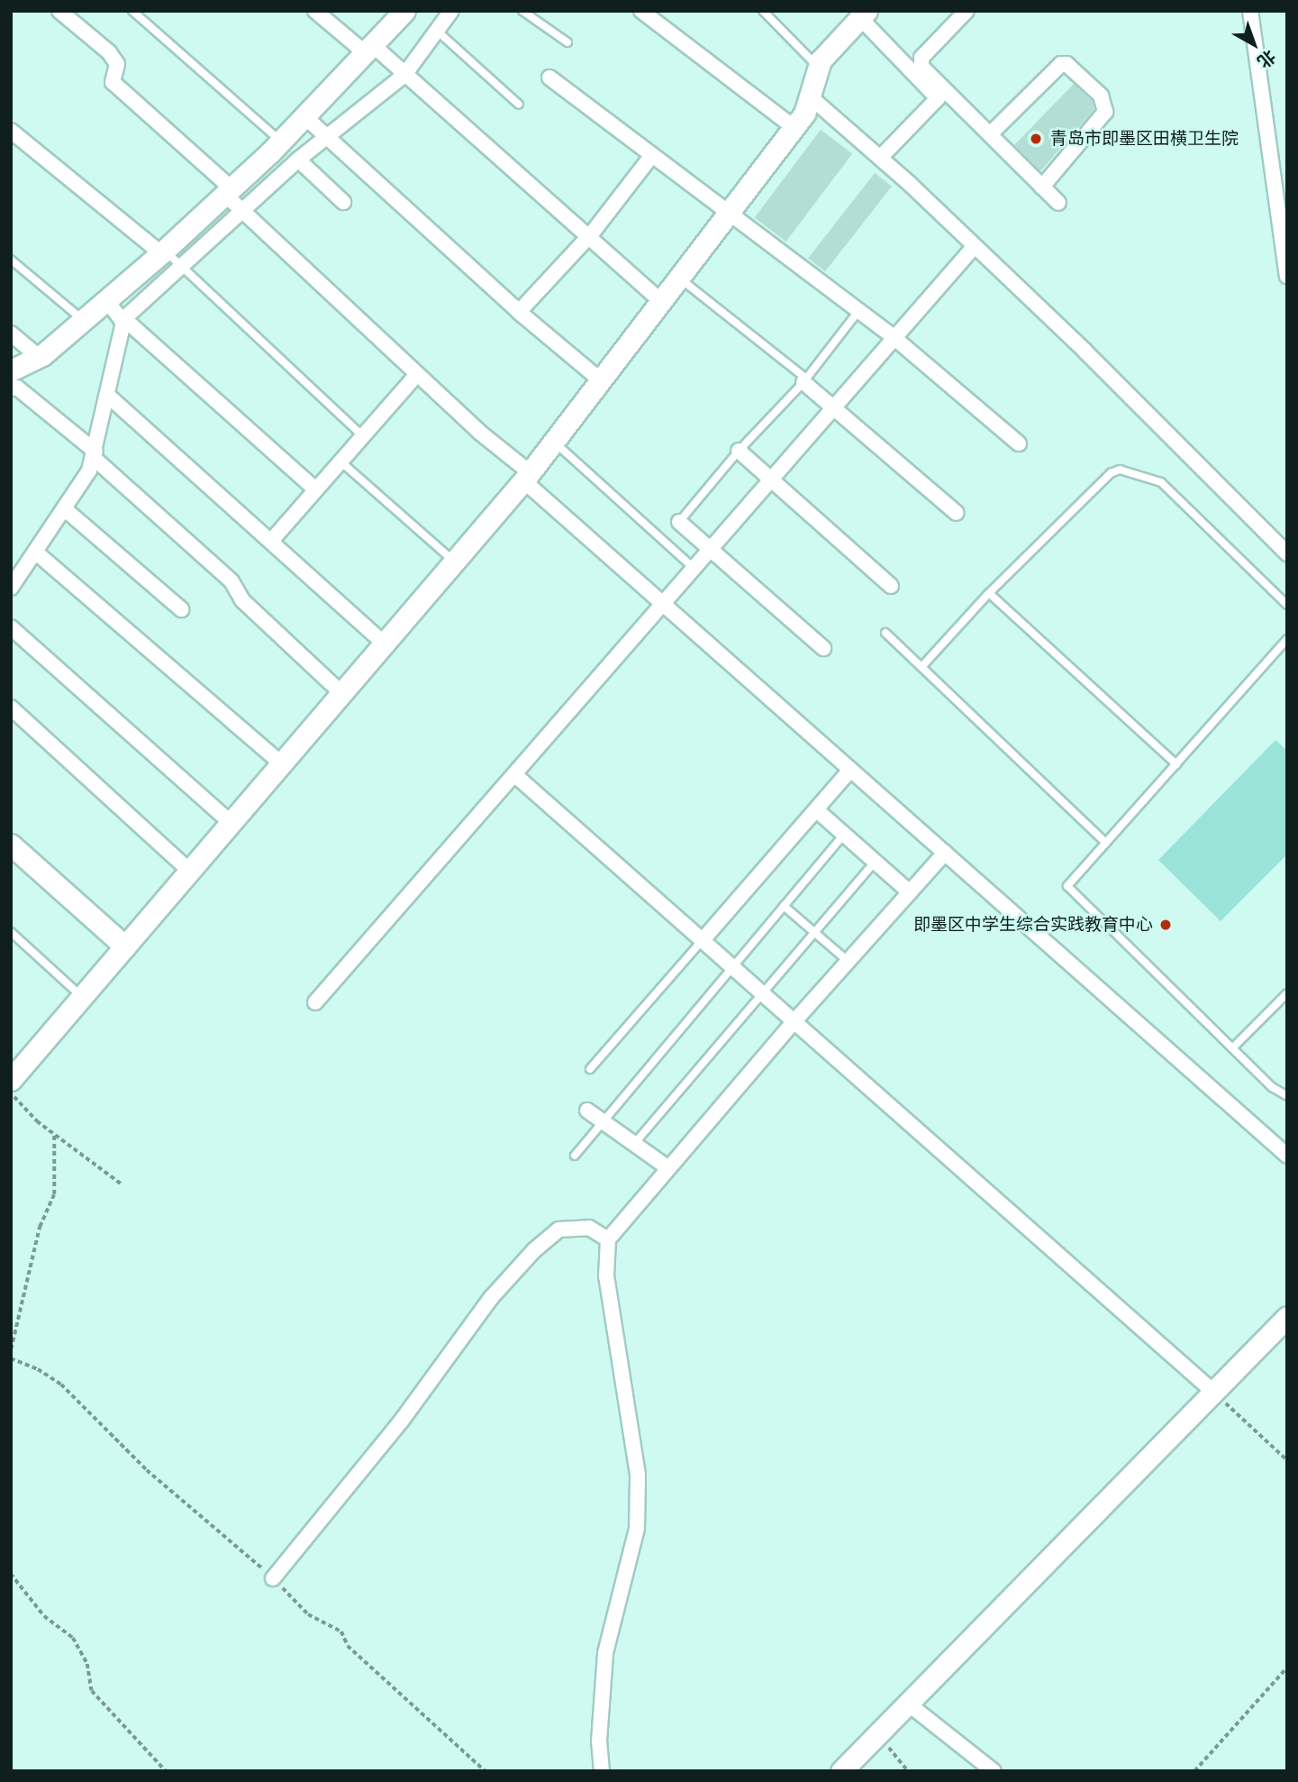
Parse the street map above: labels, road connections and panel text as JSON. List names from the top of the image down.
{
  "places": ["青岛市即墨区田横卫生院", "即墨区中学生综合实践教育中心"],
  "north": "bottom right"
}
